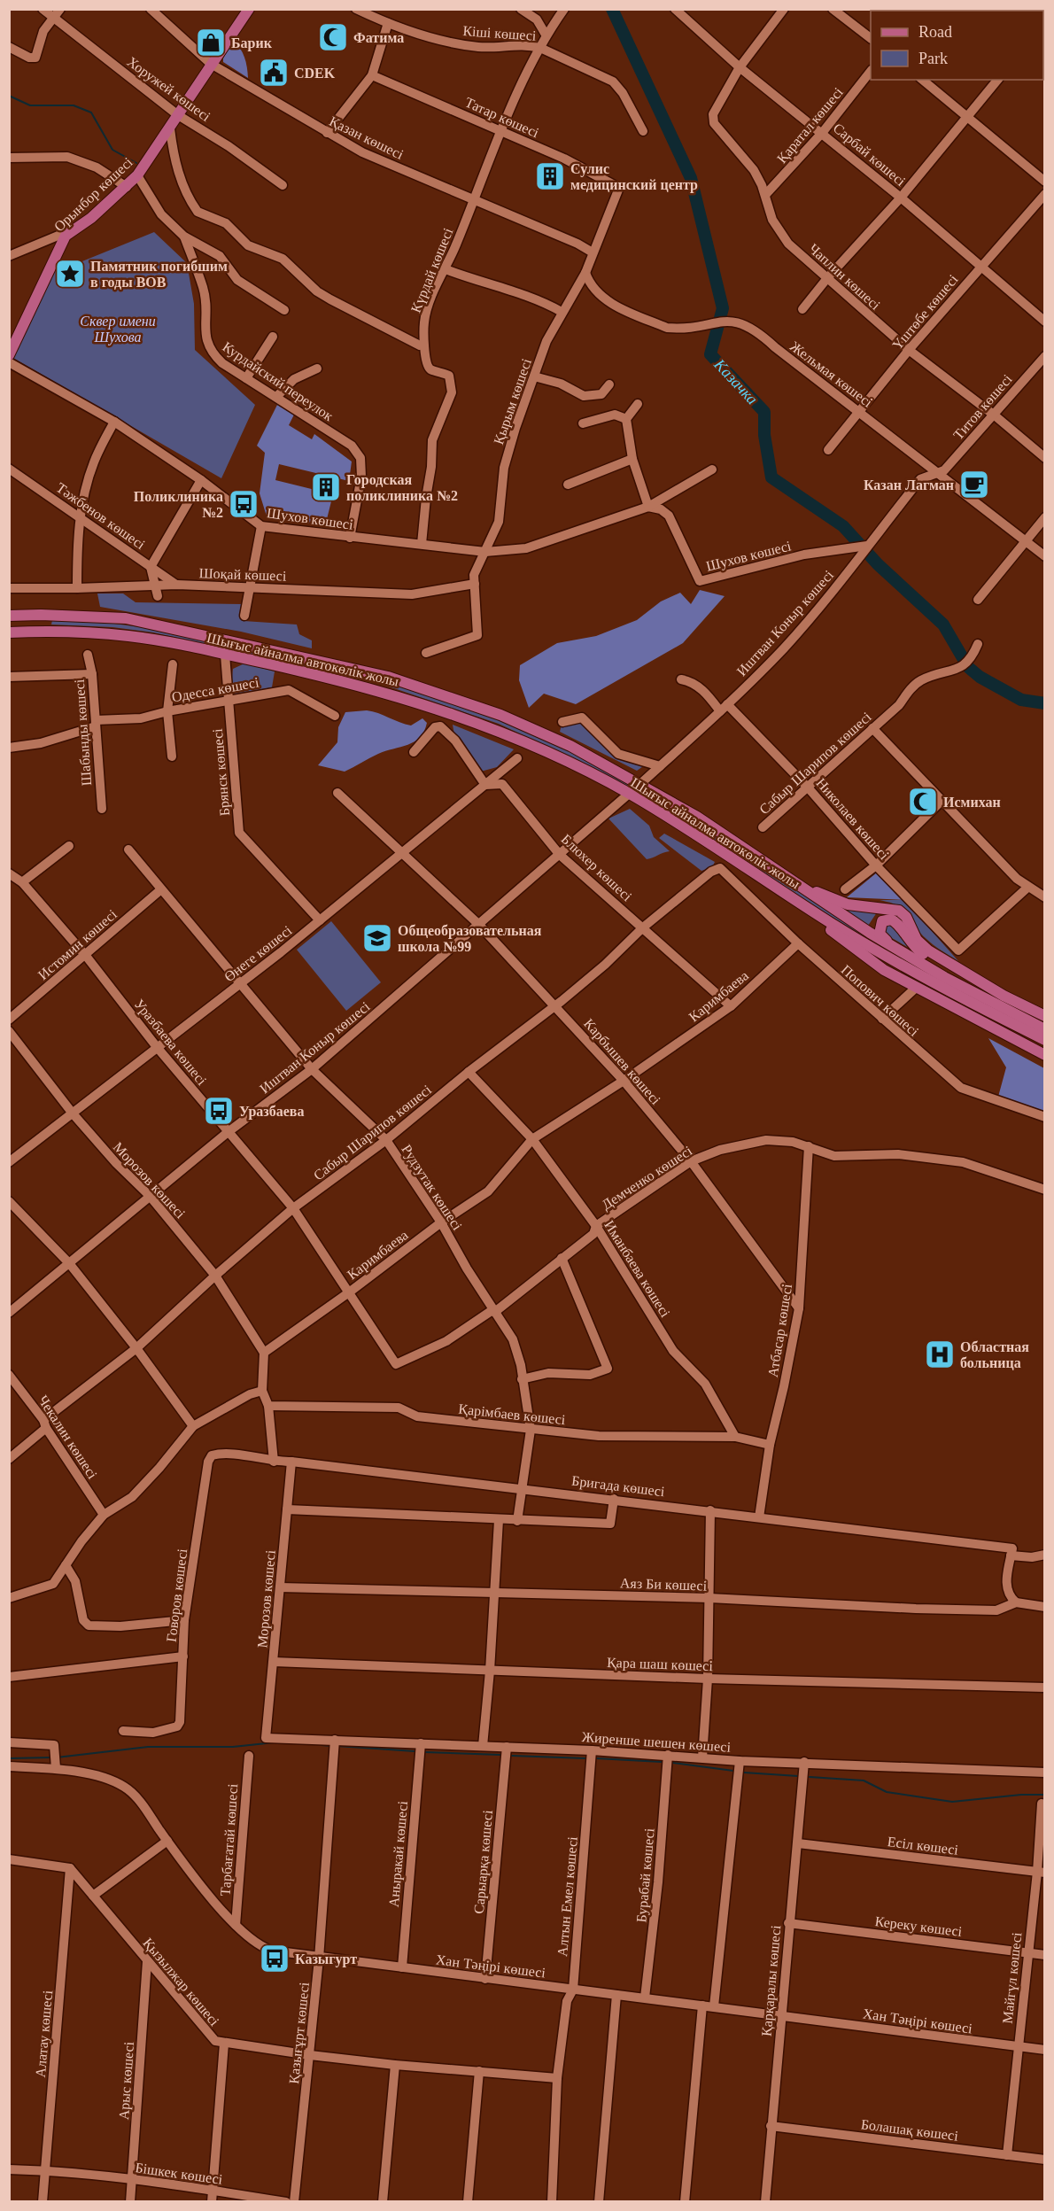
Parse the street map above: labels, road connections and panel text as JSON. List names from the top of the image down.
{
  "streets": {
    "main road": ["Орынбор көшесі", "Шығыс айналма автокөлік жолы"],
    "street": [
      "Кіші көшесі",
      "Хоружей көшесі",
      "Татар көшесі",
      "Қаратал көшесі",
      "Қазан көшесі",
      "Сарбай көшесі",
      "Күрдай көшесі",
      "Чаплин көшесі",
      "Үштөбе көшесі",
      "Жельмая көшесі",
      "Курдайский переулок",
      "Қырым көшесі",
      "Титов көшесі",
      "Тәжбенов көшесі",
      "Шухов көшесі",
      "Шоқай көшесі",
      "Иштван Коныр көшесі",
      "Одесса көшесі",
      "Шабынды көшесі",
      "Сабыр Шарипов көшесі",
      "Брянск көшесі",
      "Николаев көшесі",
      "Блюхер көшесі",
      "Истомин көшесі",
      "Өнеге көшесі",
      "Каримбаева",
      "Попович көшесі",
      "Уразбаева көшесі",
      "Карбышев көшесі",
      "Демченко көшесі",
      "Морозов көшесі",
      "Рудзутак көшесі",
      "Иманбаева көшесі",
      "Атбасар көшесі",
      "Қарімбаев көшесі",
      "Чекалин көшесі",
      "Бригада көшесі",
      "Аяз Би көшесі",
      "Говоров көшесі",
      "Қара шаш көшесі",
      "Жиренше шешен көшесі",
      "Тарбағатай көшесі",
      "Есіл көшесі",
      "Аныракай көшесі",
      "Сарыарқа көшесі",
      "Бурабай көшесі",
      "Алтын Емел көшесі",
      "Кереку көшесі",
      "Хан Тәңірі көшесі",
      "Майгүл көшесі",
      "Қарқаралы көшесі",
      "Қызылжар көшесі",
      "Қазығұрт көшесі",
      "Алатау көшесі",
      "Арыс көшесі",
      "Болашақ көшесі",
      "Бішкек көшесі"
    ]
  },
  "crossings": [
    ["Кіші көшесі", "Күрдай көшесі"],
    ["Хоружей көшесі", "Орынбор көшесі"],
    ["Татар көшесі", "Күрдай көшесі"],
    ["Татар көшесі", "Қырым көшесі"],
    ["Қаратал көшесі", "Сарбай көшесі"],
    ["Қаратал көшесі", "Чаплин көшесі"],
    ["Қазан көшесі", "Орынбор көшесі"],
    ["Қазан көшесі", "Күрдай көшесі"],
    ["Қазан көшесі", "Қырым көшесі"],
    ["Сарбай көшесі", "Чаплин көшесі"],
    ["Сарбай көшесі", "Үштөбе көшесі"],
    ["Күрдай көшесі", "Шухов көшесі"],
    ["Чаплин көшесі", "Үштөбе көшесі"],
    ["Чаплин көшесі", "Титов көшесі"],
    ["Үштөбе көшесі", "Жельмая көшесі"],
    ["Жельмая көшесі", "Қырым көшесі"],
    ["Жельмая көшесі", "Титов көшесі"],
    ["Жельмая көшесі", "Иштван Коныр көшесі"],
    ["Курдайский переулок", "Шухов көшесі"],
    ["Қырым көшесі", "Шухов көшесі"],
    ["Қырым көшесі", "Шоқай көшесі"],
    ["Титов көшесі", "Иштван Коныр көшесі"],
    ["Тәжбенов көшесі", "Шоқай көшесі"],
    ["Шухов көшесі", "Иштван Коныр көшесі"],
    ["Иштван Коныр көшесі", "Шығыс айналма автокөлік жолы"],
    ["Иштван Коныр көшесі", "Николаев көшесі"],
    ["Иштван Коныр көшесі", "Блюхер көшесі"],
    ["Иштван Коныр көшесі", "Уразбаева көшесі"],
    ["Иштван Коныр көшесі", "Карбышев көшесі"],
    ["Иштван Коныр көшесі", "Морозов көшесі"],
    ["Иштван Коныр көшесі", "Рудзутак көшесі"],
    ["Шығыс айналма автокөлік жолы", "Брянск көшесі"],
    ["Одесса көшесі", "Шабынды көшесі"],
    ["Одесса көшесі", "Брянск көшесі"],
    ["Сабыр Шарипов көшесі", "Николаев көшесі"],
    ["Сабыр Шарипов көшесі", "Блюхер көшесі"],
    ["Сабыр Шарипов көшесі", "Попович көшесі"],
    ["Сабыр Шарипов көшесі", "Уразбаева көшесі"],
    ["Сабыр Шарипов көшесі", "Карбышев көшесі"],
    ["Сабыр Шарипов көшесі", "Морозов көшесі"],
    ["Сабыр Шарипов көшесі", "Рудзутак көшесі"],
    ["Сабыр Шарипов көшесі", "Иманбаева көшесі"],
    ["Сабыр Шарипов көшесі", "Чекалин көшесі"],
    ["Брянск көшесі", "Өнеге көшесі"],
    ["Блюхер көшесі", "Өнеге көшесі"],
    ["Блюхер көшесі", "Каримбаева"],
    ["Истомин көшесі", "Уразбаева көшесі"],
    ["Истомин көшесі", "Рудзутак көшесі"],
    ["Өнеге көшесі", "Уразбаева көшесі"],
    ["Өнеге көшесі", "Карбышев көшесі"],
    ["Өнеге көшесі", "Морозов көшесі"],
    ["Өнеге көшесі", "Рудзутак көшесі"],
    ["Каримбаева", "Попович көшесі"],
    ["Каримбаева", "Уразбаева көшесі"],
    ["Каримбаева", "Карбышев көшесі"],
    ["Каримбаева", "Морозов көшесі"],
    ["Каримбаева", "Рудзутак көшесі"],
    ["Каримбаева", "Иманбаева көшесі"],
    ["Уразбаева көшесі", "Демченко көшесі"],
    ["Карбышев көшесі", "Демченко көшесі"],
    ["Карбышев көшесі", "Атбасар көшесі"],
    ["Демченко көшесі", "Рудзутак көшесі"],
    ["Демченко көшесі", "Иманбаева көшесі"],
    ["Демченко көшесі", "Атбасар көшесі"],
    ["Морозов көшесі", "Бригада көшесі"],
    ["Морозов көшесі", "Аяз Би көшесі"],
    ["Морозов көшесі", "Қара шаш көшесі"],
    ["Морозов көшесі", "Жиренше шешен көшесі"],
    ["Рудзутак көшесі", "Қарімбаев көшесі"],
    ["Рудзутак көшесі", "Бригада көшесі"],
    ["Иманбаева көшесі", "Қарімбаев көшесі"],
    ["Атбасар көшесі", "Қарімбаев көшесі"],
    ["Атбасар көшесі", "Бригада көшесі"],
    ["Бригада көшесі", "Говоров көшесі"],
    ["Жиренше шешен көшесі", "Аныракай көшесі"],
    ["Жиренше шешен көшесі", "Сарыарқа көшесі"],
    ["Жиренше шешен көшесі", "Бурабай көшесі"],
    ["Жиренше шешен көшесі", "Алтын Емел көшесі"],
    ["Жиренше шешен көшесі", "Қарқаралы көшесі"],
    ["Жиренше шешен көшесі", "Қазығұрт көшесі"],
    ["Тарбағатай көшесі", "Хан Тәңірі көшесі"],
    ["Есіл көшесі", "Майгүл көшесі"],
    ["Есіл көшесі", "Қарқаралы көшесі"],
    ["Аныракай көшесі", "Хан Тәңірі көшесі"],
    ["Сарыарқа көшесі", "Хан Тәңірі көшесі"],
    ["Бурабай көшесі", "Хан Тәңірі көшесі"],
    ["Алтын Емел көшесі", "Хан Тәңірі көшесі"],
    ["Алтын Емел көшесі", "Қызылжар көшесі"],
    ["Кереку көшесі", "Майгүл көшесі"],
    ["Кереку көшесі", "Қарқаралы көшесі"],
    ["Хан Тәңірі көшесі", "Майгүл көшесі"],
    ["Хан Тәңірі көшесі", "Қарқаралы көшесі"],
    ["Хан Тәңірі көшесі", "Қазығұрт көшесі"],
    ["Майгүл көшесі", "Болашақ көшесі"],
    ["Қарқаралы көшесі", "Болашақ көшесі"],
    ["Қызылжар көшесі", "Қазығұрт көшесі"],
    ["Қызылжар көшесі", "Алатау көшесі"],
    ["Қызылжар көшесі", "Арыс көшесі"],
    ["Алатау көшесі", "Бішкек көшесі"],
    ["Арыс көшесі", "Бішкек көшесі"]
  ],
  "water": ["Казачка"],
  "parks": ["Сквер имени Шухова"],
  "places": {
    "mosque": ["Фатима", "Исмихан"],
    "shop": ["Барик"],
    "public building": ["CDEK"],
    "building": ["Сулис медицинский центр", "Городская поликлиника №2"],
    "place": ["Памятник погибшим в годы ВОВ"],
    "cafe": ["Казан Лагман"],
    "bus stop": ["Поликлиника №2", "Уразбаева", "Казыгурт"],
    "school or university": ["Общеобразовательная школа №99"],
    "hospital": ["Областная больница"]
  },
  "legend": ["Road", "Park"]
}
